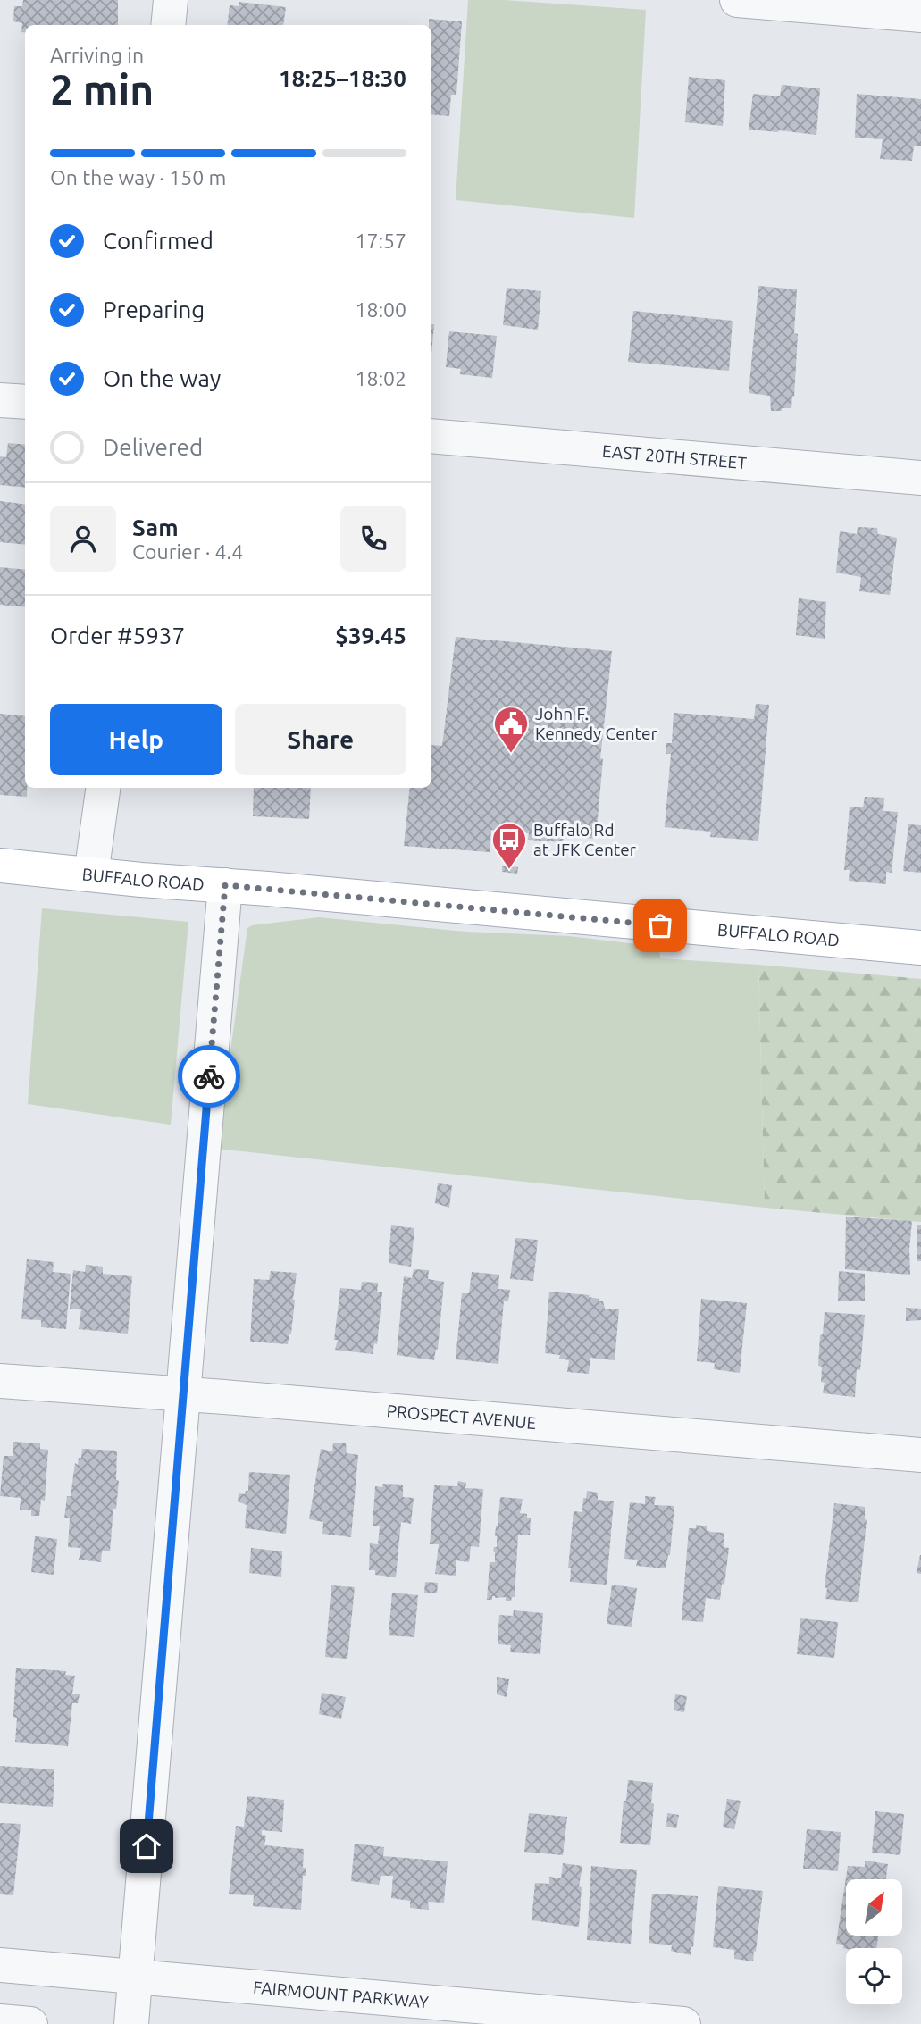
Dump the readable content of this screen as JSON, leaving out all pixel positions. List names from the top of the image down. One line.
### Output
{"streets":{"main road":["BUFFALO ROAD"],"street":["EAST 20TH STREET","PROSPECT AVENUE","FAIRMOUNT PARKWAY"]},"places":{"public building":["John F. Kennedy Center"],"bus stop":["Buffalo Rd at JFK Center"]},"north":"top right","page":{"heading":["2 min","Arriving in","18:25–18:30"],"panel":["Sam","Courier · 4.4","Order #5937","$39.45"],"bar":"On the way · 150 m","list":[["Confirmed","17:57"],["Preparing","18:00"],["On the way","18:02"],"Delivered"],"buttons":["Help","Share"]}}
